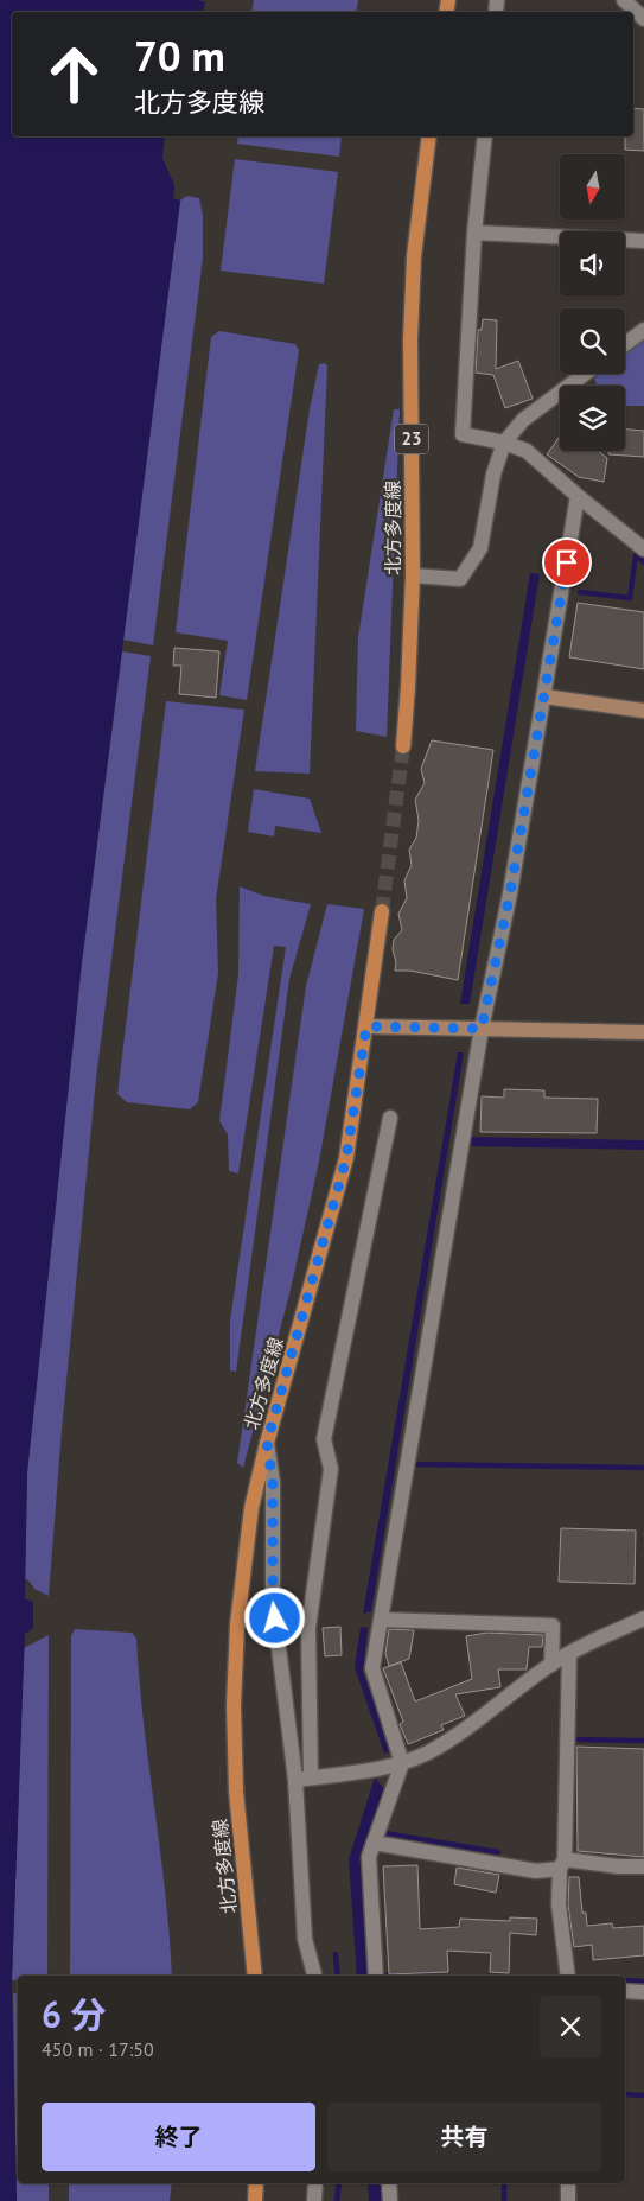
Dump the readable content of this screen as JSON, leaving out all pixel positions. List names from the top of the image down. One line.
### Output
{"streets":{"main road":["23","北方多度線"]},"north":"bottom","page":{"turn":["70 m","北方多度線"],"heading":["6 分","450 m · 17:50"],"buttons":["終了","共有"]}}
